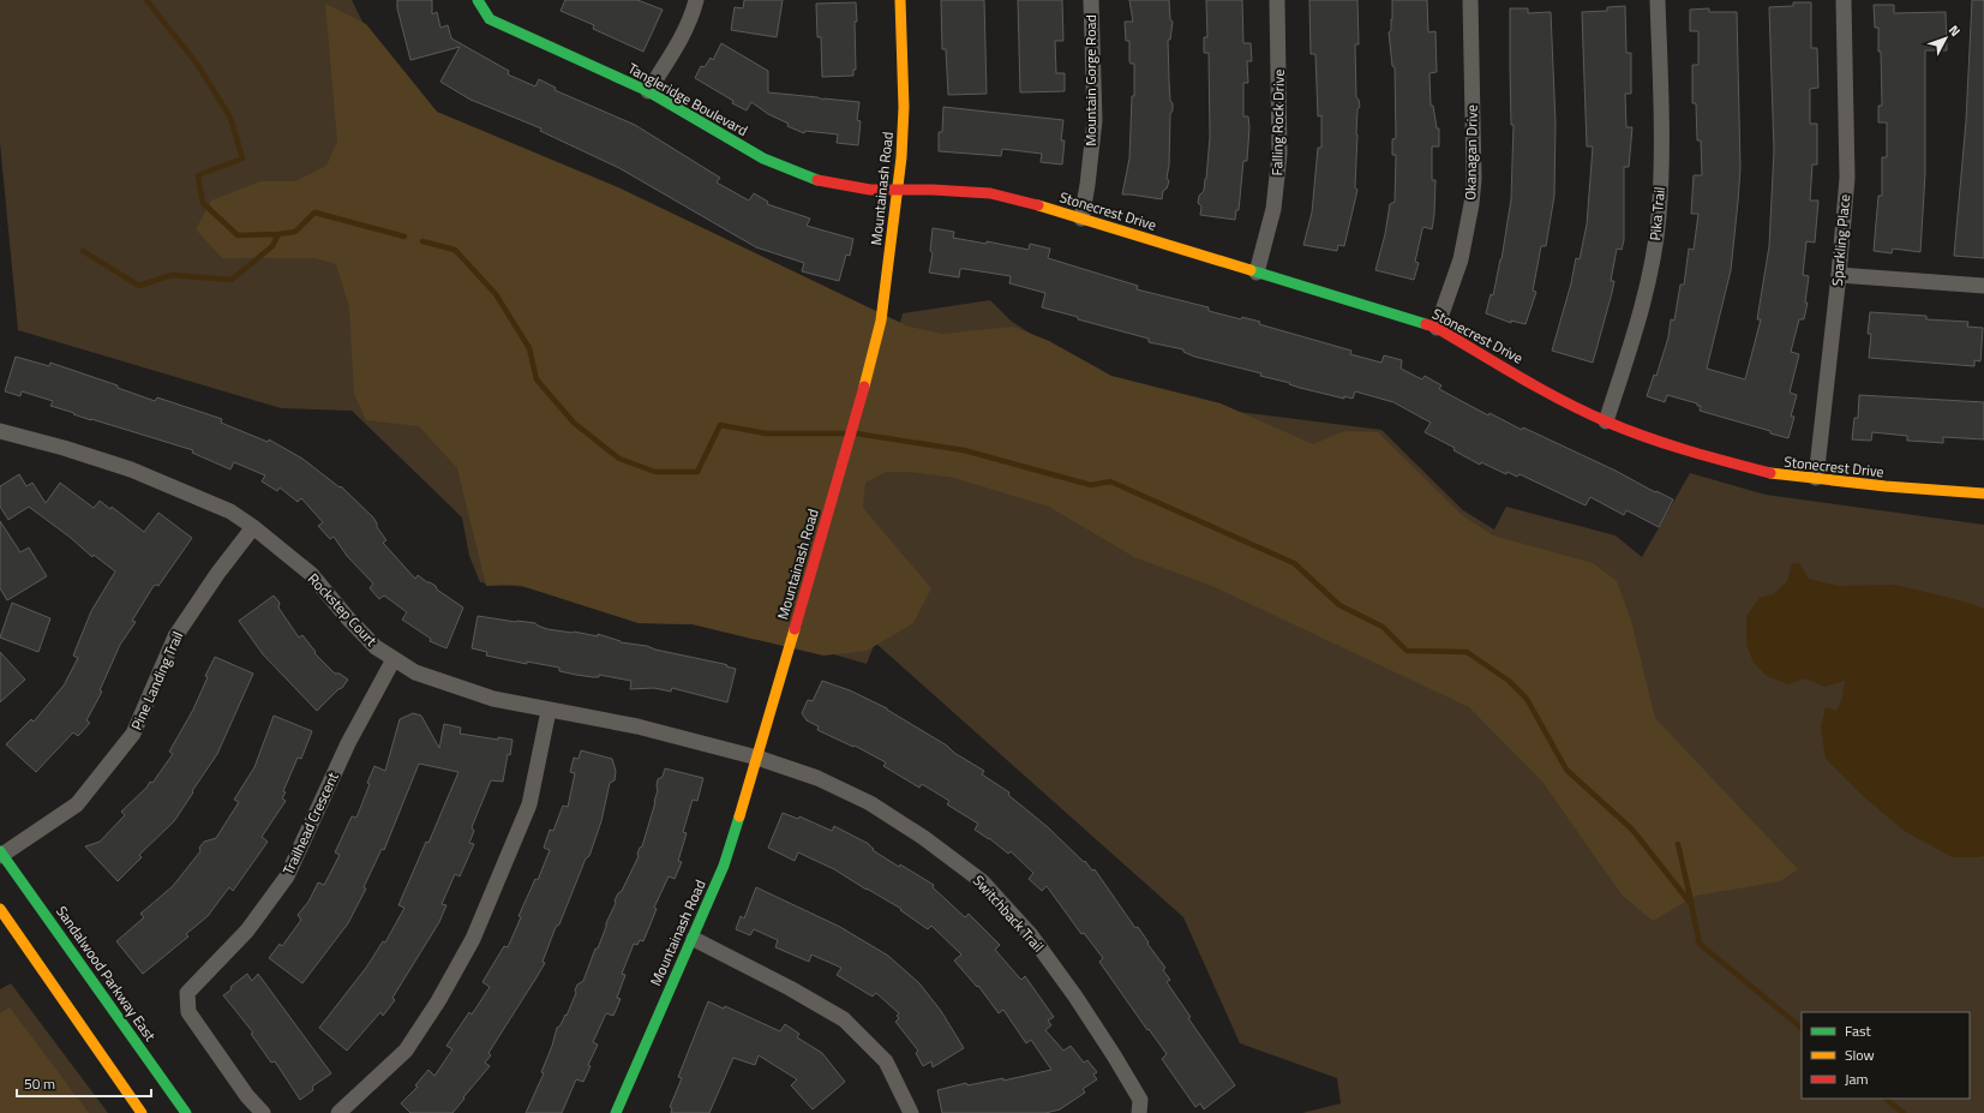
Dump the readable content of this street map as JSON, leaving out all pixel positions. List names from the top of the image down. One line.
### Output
{"streets":{"street":["Mountain Gorge Road","Tangleridge Boulevard","Falling Rock Drive","Okanagan Drive","Mountainash Road","Stonecrest Drive","Pika Trail","Sparkling Place","Rockstep Court","Pine Landing Trail","Trailhead Crescent","Switchback Trail","Sandalwood Parkway East"]},"crossings":[["Mountain Gorge Road","Stonecrest Drive"],["Tangleridge Boulevard","Mountainash Road"],["Tangleridge Boulevard","Stonecrest Drive"],["Falling Rock Drive","Stonecrest Drive"],["Okanagan Drive","Stonecrest Drive"],["Mountainash Road","Stonecrest Drive"],["Mountainash Road","Rockstep Court"],["Mountainash Road","Switchback Trail"],["Stonecrest Drive","Pika Trail"],["Stonecrest Drive","Sparkling Place"],["Rockstep Court","Pine Landing Trail"],["Rockstep Court","Trailhead Crescent"],["Rockstep Court","Switchback Trail"],["Pine Landing Trail","Sandalwood Parkway East"]],"legend":["Fast","Slow","Jam"],"scale_bar":"50 m","north":"top right"}
